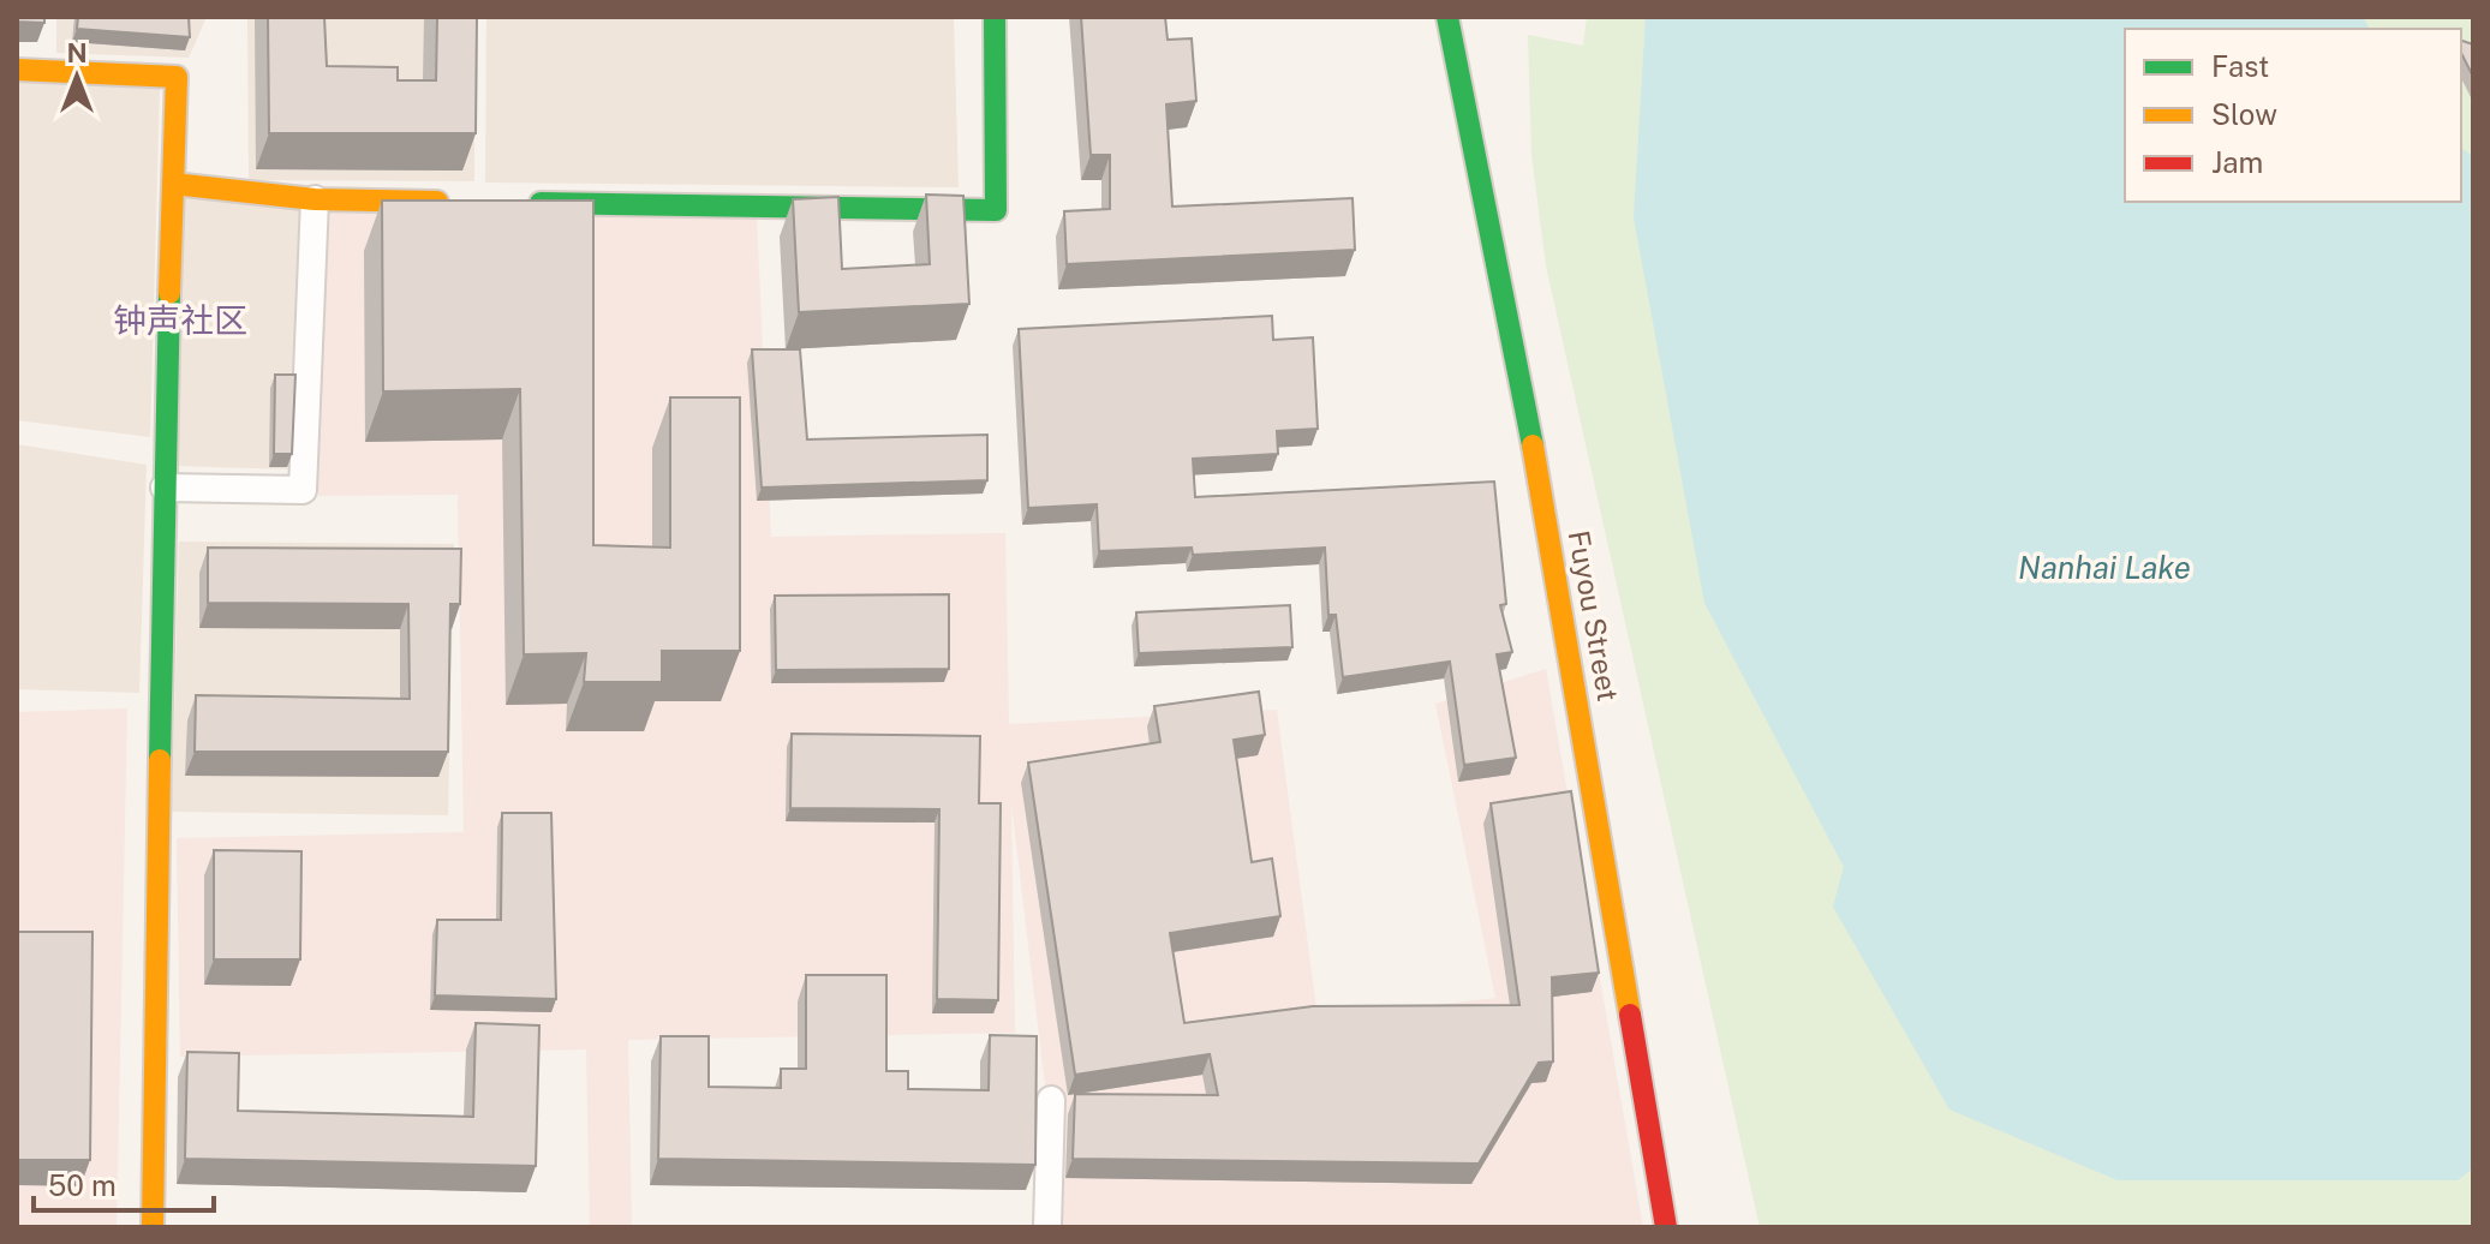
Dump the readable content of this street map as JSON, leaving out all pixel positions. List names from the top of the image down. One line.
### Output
{"streets":{"street":["Fuyou Street"]},"districts":["钟声社区"],"water":["Nanhai Lake"],"legend":["Fast","Slow","Jam"],"scale_bar":"50 m","north":"top"}
